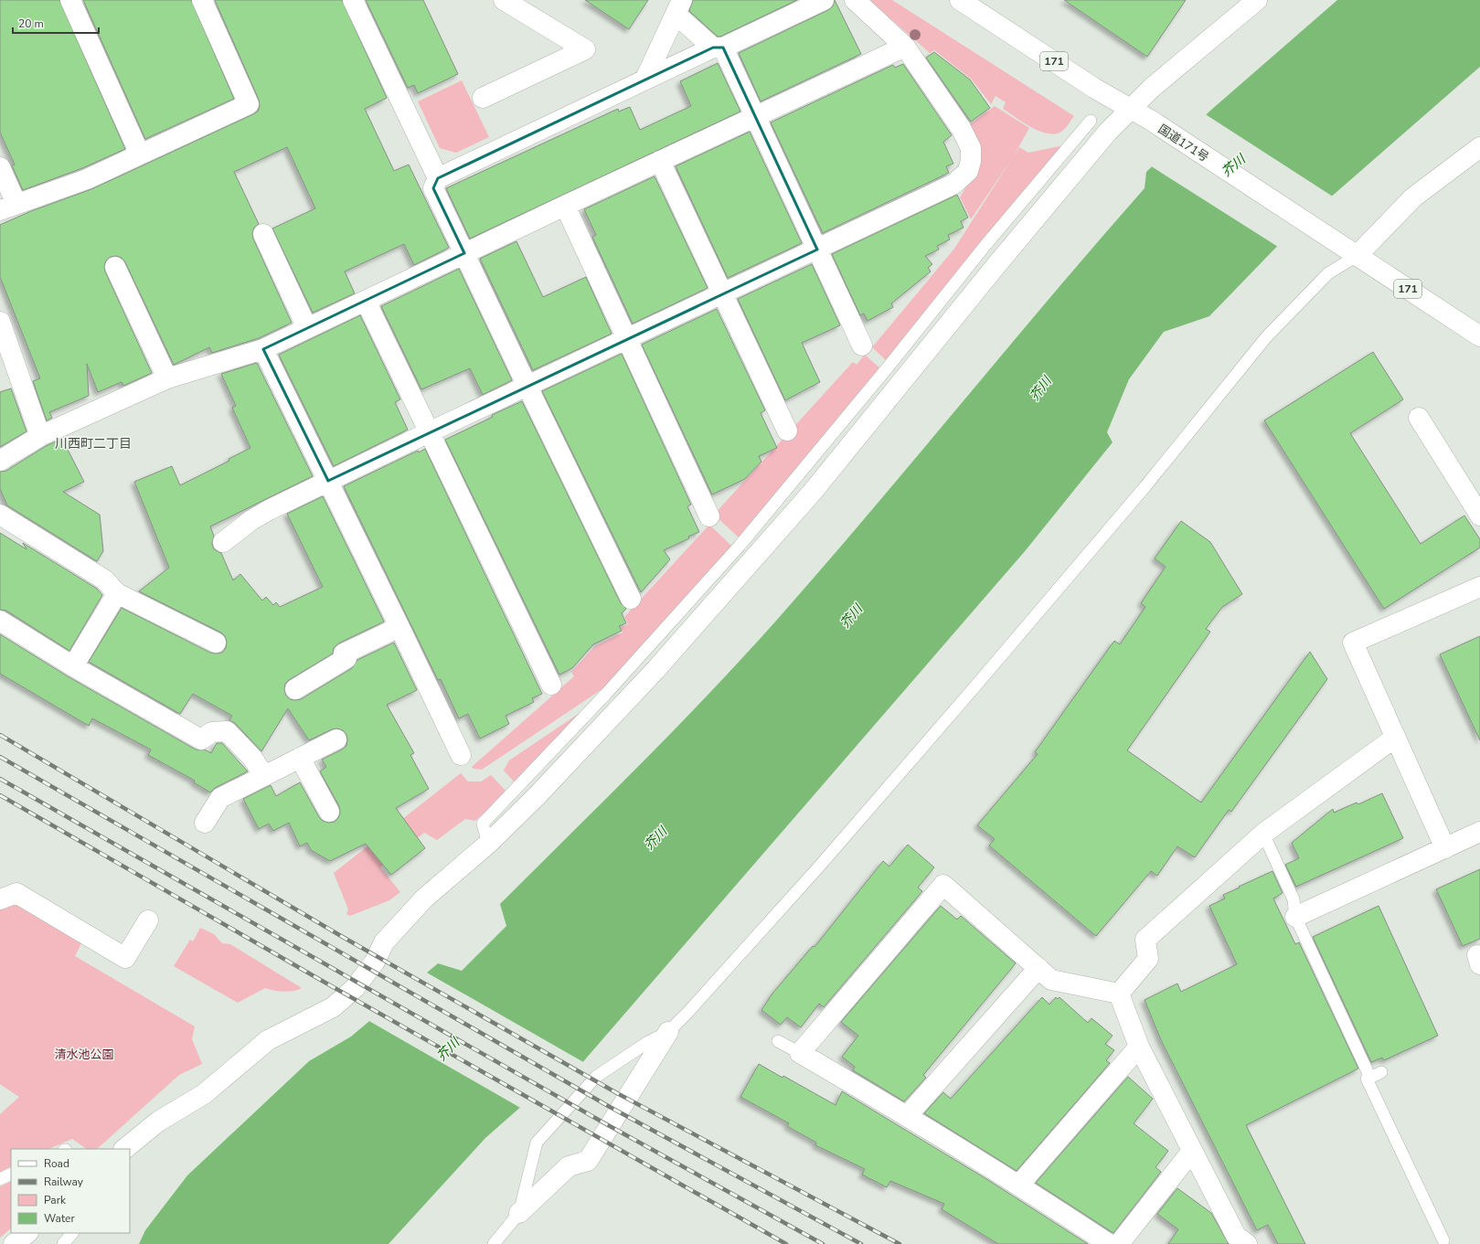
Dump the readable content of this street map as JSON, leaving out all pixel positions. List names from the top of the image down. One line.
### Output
{"streets":{"main road":["171","国道171号"]},"districts":["川西町二丁目"],"water":["芥川"],"parks":["清水池公園"],"legend":["Road","Railway","Park","Water"],"scale_bar":"20 m"}
